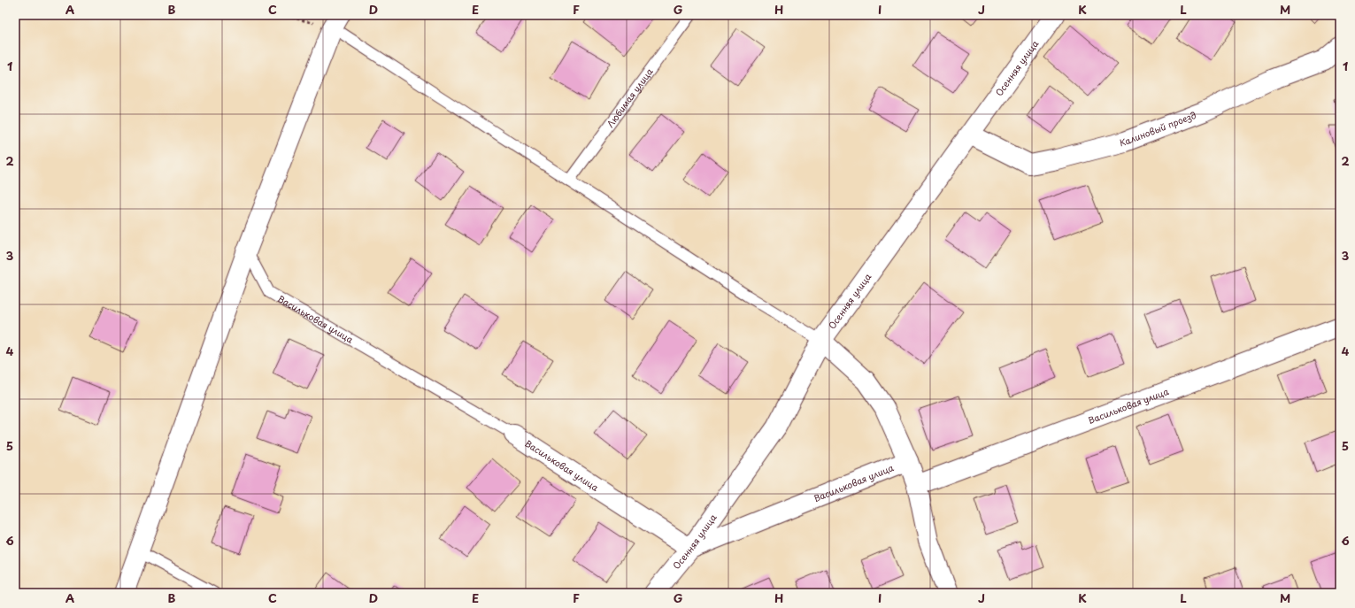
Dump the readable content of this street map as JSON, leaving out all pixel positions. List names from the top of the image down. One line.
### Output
{"streets":{"street":["Осенняя улица","Калиновый проезд","Васильковая улица"],"lane":["Любимая улица"]},"crossings":[["Осенняя улица","Калиновый проезд"],["Осенняя улица","Васильковая улица"]],"grid":{"columns":["A","B","C","D","E","F","G","H","I","J","K","L","M"],"rows":["1","2","3","4","5","6"]}}
